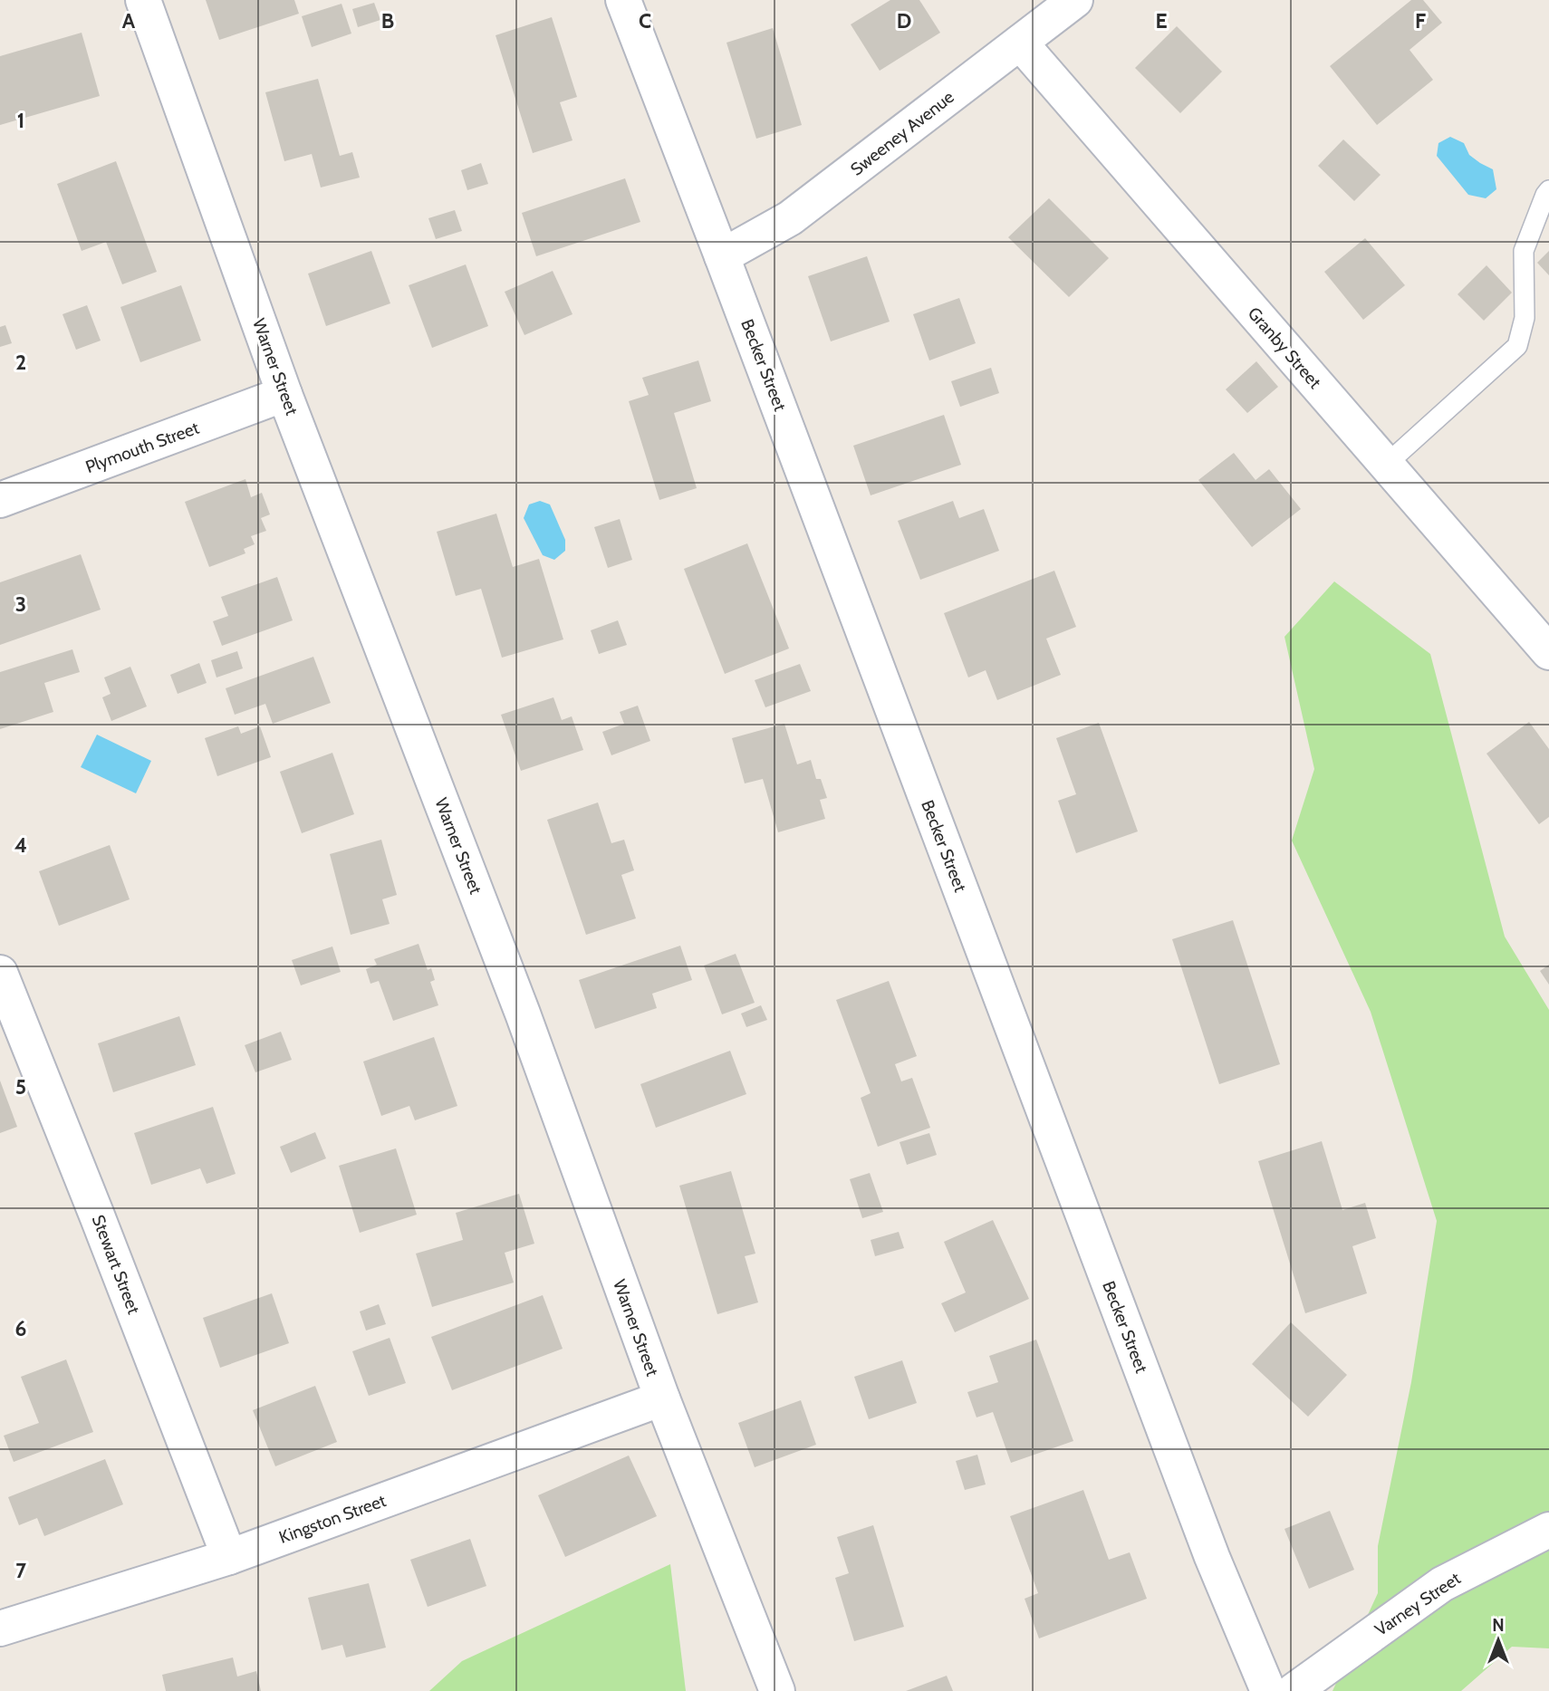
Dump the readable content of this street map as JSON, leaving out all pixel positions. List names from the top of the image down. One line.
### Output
{"streets":{"street":["Sweeney Avenue","Granby Street","Becker Street","Warner Street","Plymouth Street","Stewart Street","Kingston Street","Varney Street"]},"crossings":[["Sweeney Avenue","Granby Street"],["Sweeney Avenue","Becker Street"],["Warner Street","Plymouth Street"],["Warner Street","Kingston Street"],["Stewart Street","Kingston Street"]],"north":"top","grid":{"columns":["A","B","C","D","E","F"],"rows":["1","2","3","4","5","6","7"]}}
